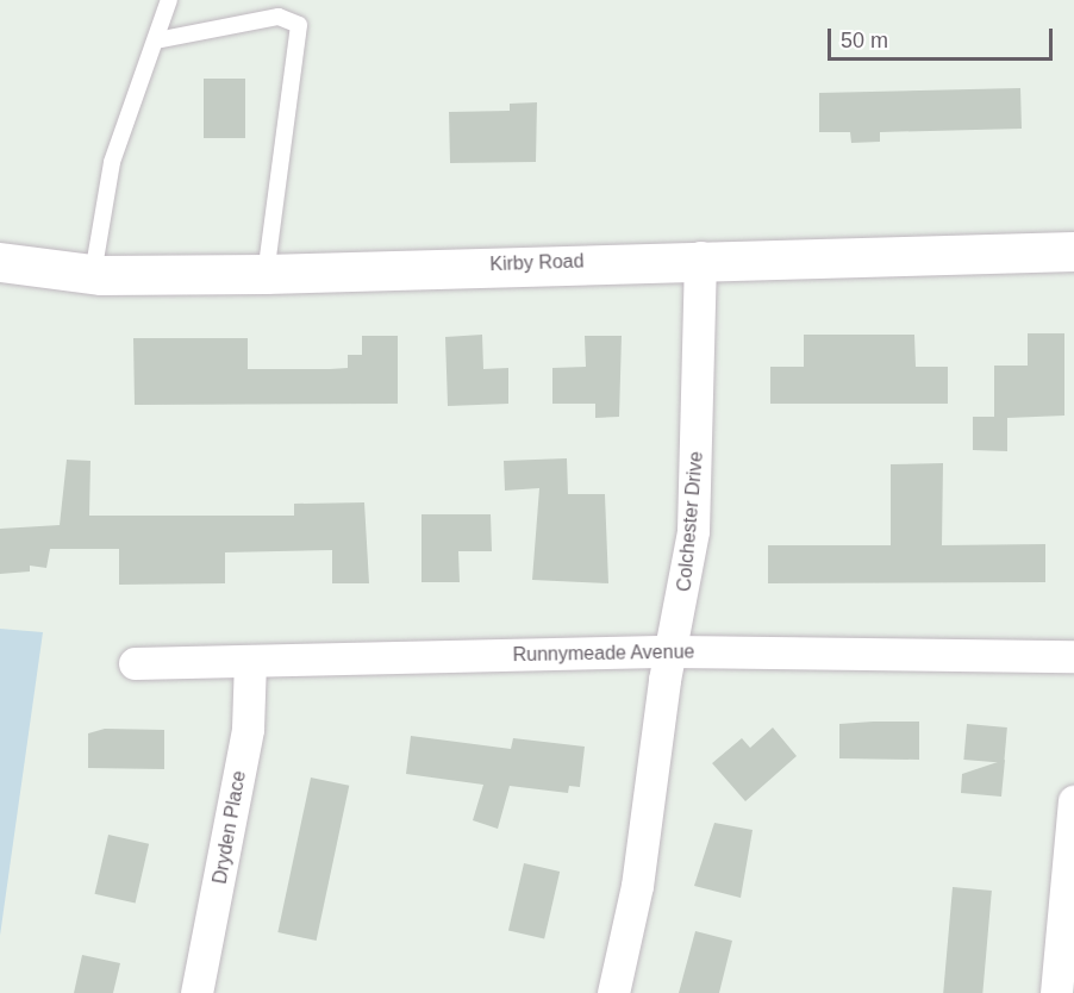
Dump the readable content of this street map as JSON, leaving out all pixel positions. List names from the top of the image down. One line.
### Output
{"streets":{"main road":["Kirby Road"],"street":["Colchester Drive","Runnymeade Avenue","Dryden Place"]},"crossings":[["Kirby Road","Colchester Drive"],["Colchester Drive","Runnymeade Avenue"],["Runnymeade Avenue","Dryden Place"]],"scale_bar":"50 m"}
